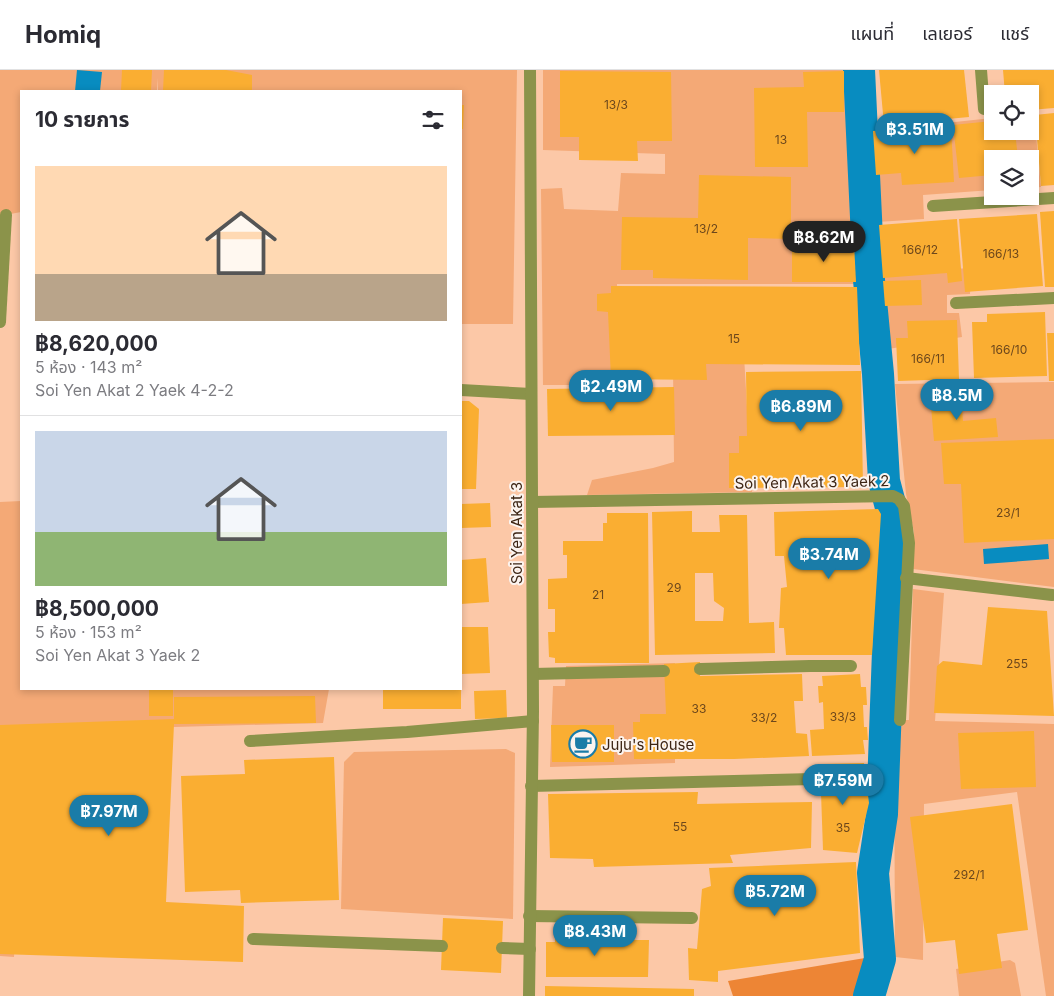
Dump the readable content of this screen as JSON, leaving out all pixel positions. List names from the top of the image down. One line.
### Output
{"streets":{"street":["Soi Yen Akat 3 Yaek 2","Soi Yen Akat 3"]},"crossings":[["Soi Yen Akat 3 Yaek 2","Soi Yen Akat 3"]],"places":{"cafe":["Juju's House"]},"house_numbers":["13/3","13","13/2","166/12","166/13","15","166/10","166/11","23/1","29","21","255","33","33/3","33/2","55","35","292/1"],"page":{"header":"Homiq","nav":["แผนที่","เลเยอร์","แชร์"],"heading":"10 รายการ","price":["฿3.51M","฿8.62M","฿2.49M","฿8.5M","฿6.89M","฿3.74M","฿7.59M","฿7.97M","฿5.72M","฿8.43M"],"list":[{"name":"฿8,620,000","note":"5 ห้อง · 143 m² · Soi Yen Akat 2 Yaek 4-2-2"},{"name":"฿8,500,000","note":"5 ห้อง · 153 m² · Soi Yen Akat 3 Yaek 2"}]}}
